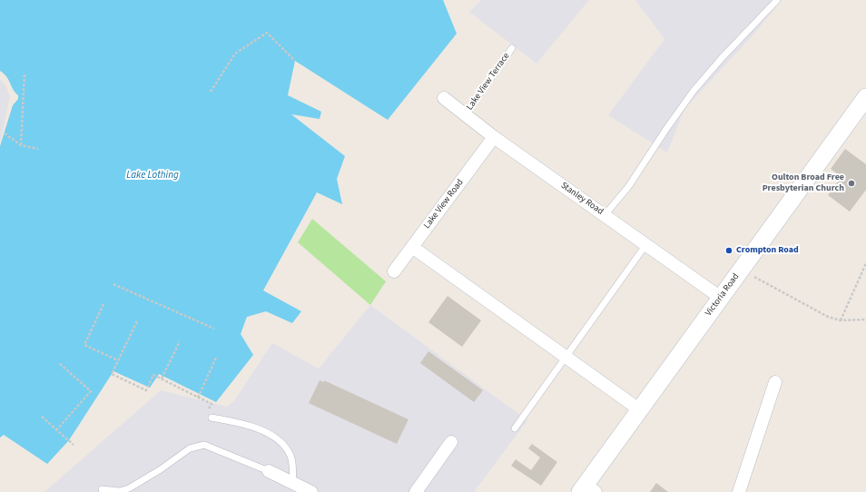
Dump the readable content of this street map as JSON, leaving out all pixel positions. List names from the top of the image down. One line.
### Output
{"streets":{"main road":["Victoria Road"],"street":["Stanley Road","Lake View Road"],"lane":["Lake View Terrace"]},"crossings":[["Lake View Terrace","Stanley Road"],["Stanley Road","Lake View Road"],["Stanley Road","Victoria Road"]],"water":["Lake Lothing"],"places":["Oulton Broad Free Presbyterian Church","Crompton Road"]}
